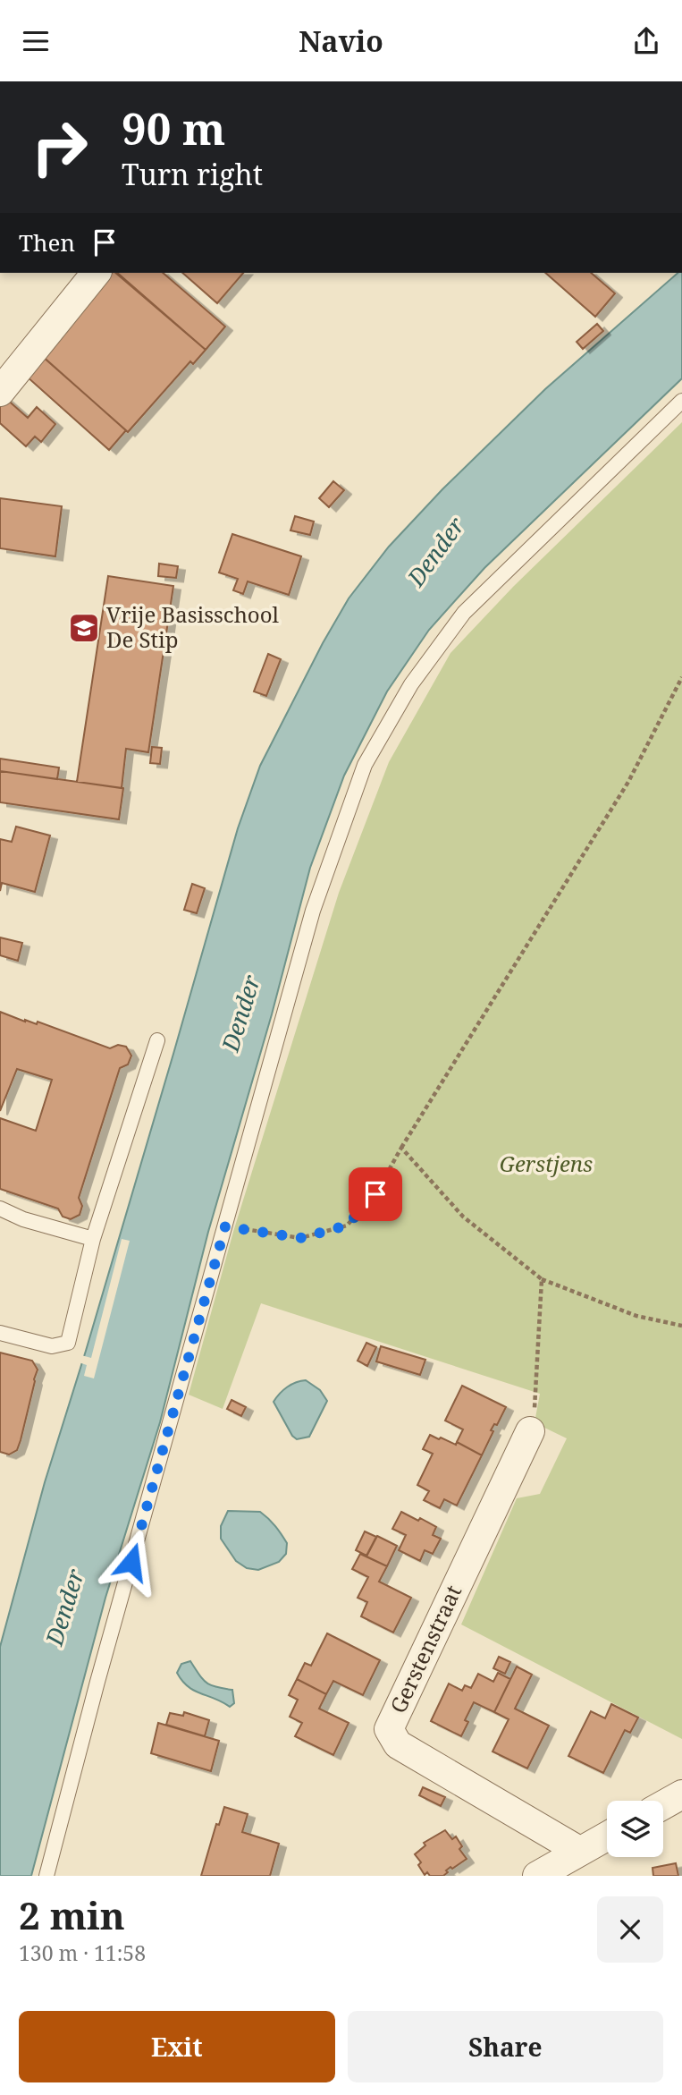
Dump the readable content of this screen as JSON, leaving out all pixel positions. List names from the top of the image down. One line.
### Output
{"streets":{"street":["Gerstenstraat"]},"water":["Dender"],"parks":["Gerstjens"],"places":{"school or university":["Vrije Basisschool De Stip"]},"page":{"header":"Navio","turn":["90 m","Turn right"],"then":"Then","heading":["2 min","130 m · 11:58"],"buttons":["Exit","Share"]}}
